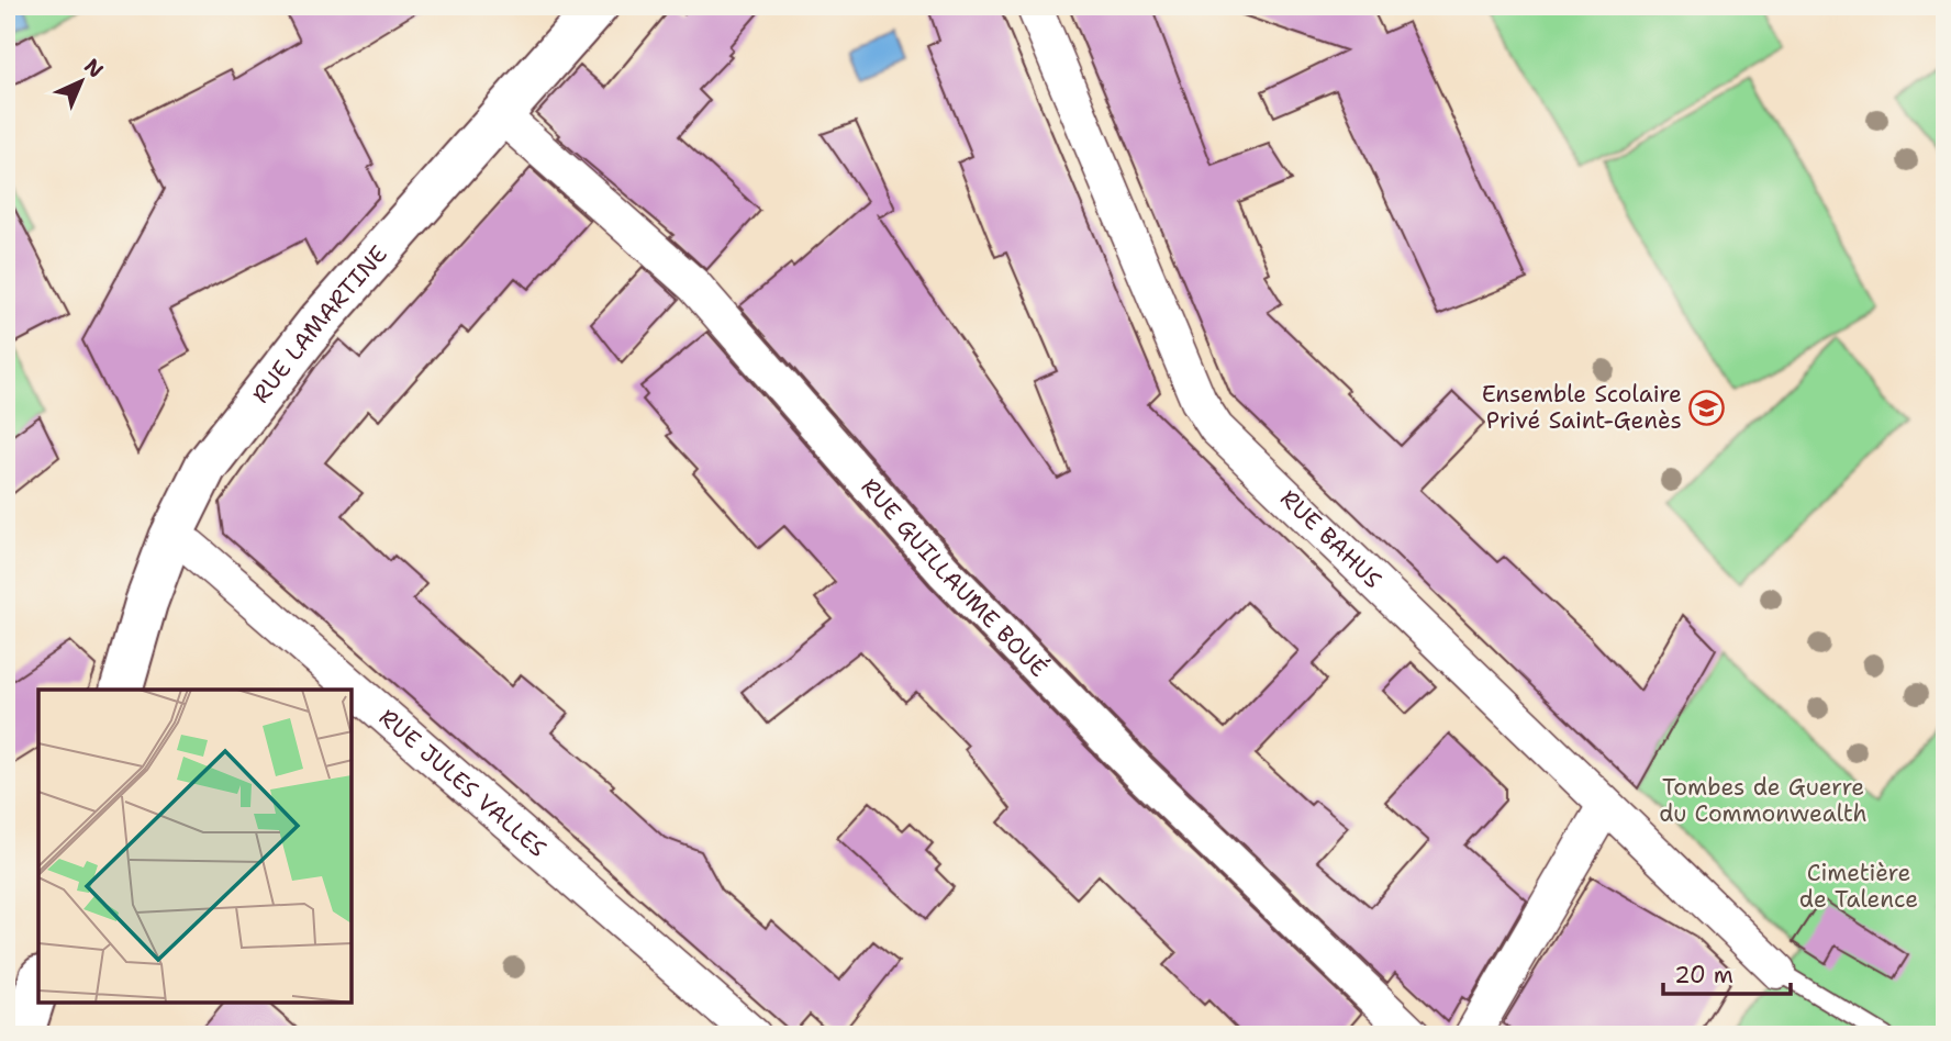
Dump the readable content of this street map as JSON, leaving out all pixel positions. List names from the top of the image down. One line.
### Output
{"streets":{"street":["RUE LAMARTINE","RUE BAHUS","RUE GUILLAUME BOUÉ","RUE JULES VALLES"]},"crossings":[["RUE LAMARTINE","RUE GUILLAUME BOUÉ"],["RUE LAMARTINE","RUE JULES VALLES"]],"parks":["Tombes de Guerre du Commonwealth","Cimetière de Talence"],"places":{"school or university":["Ensemble Scolaire Privé Saint-Genès"]},"scale_bar":"20 m","north":"top right"}
